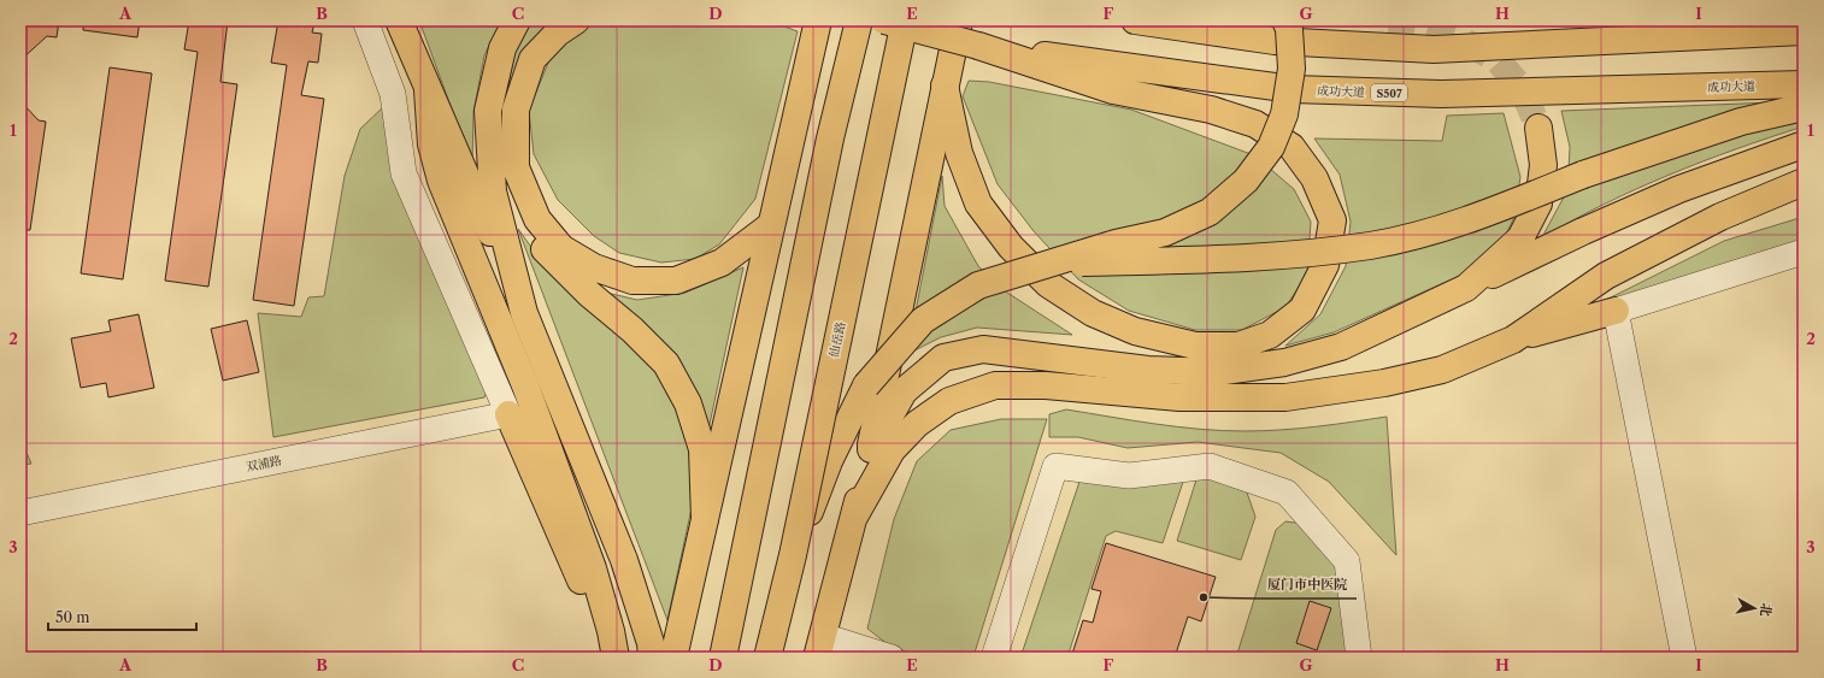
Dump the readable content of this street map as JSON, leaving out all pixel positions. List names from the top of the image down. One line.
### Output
{"streets":{"main road":["成功大道","S507","仙岳路"],"street":["双浦路"]},"places":["厦门市中医院"],"scale_bar":"50 m","north":"right","grid":{"columns":["A","B","C","D","E","F","G","H","I"],"rows":["1","2","3"]}}
